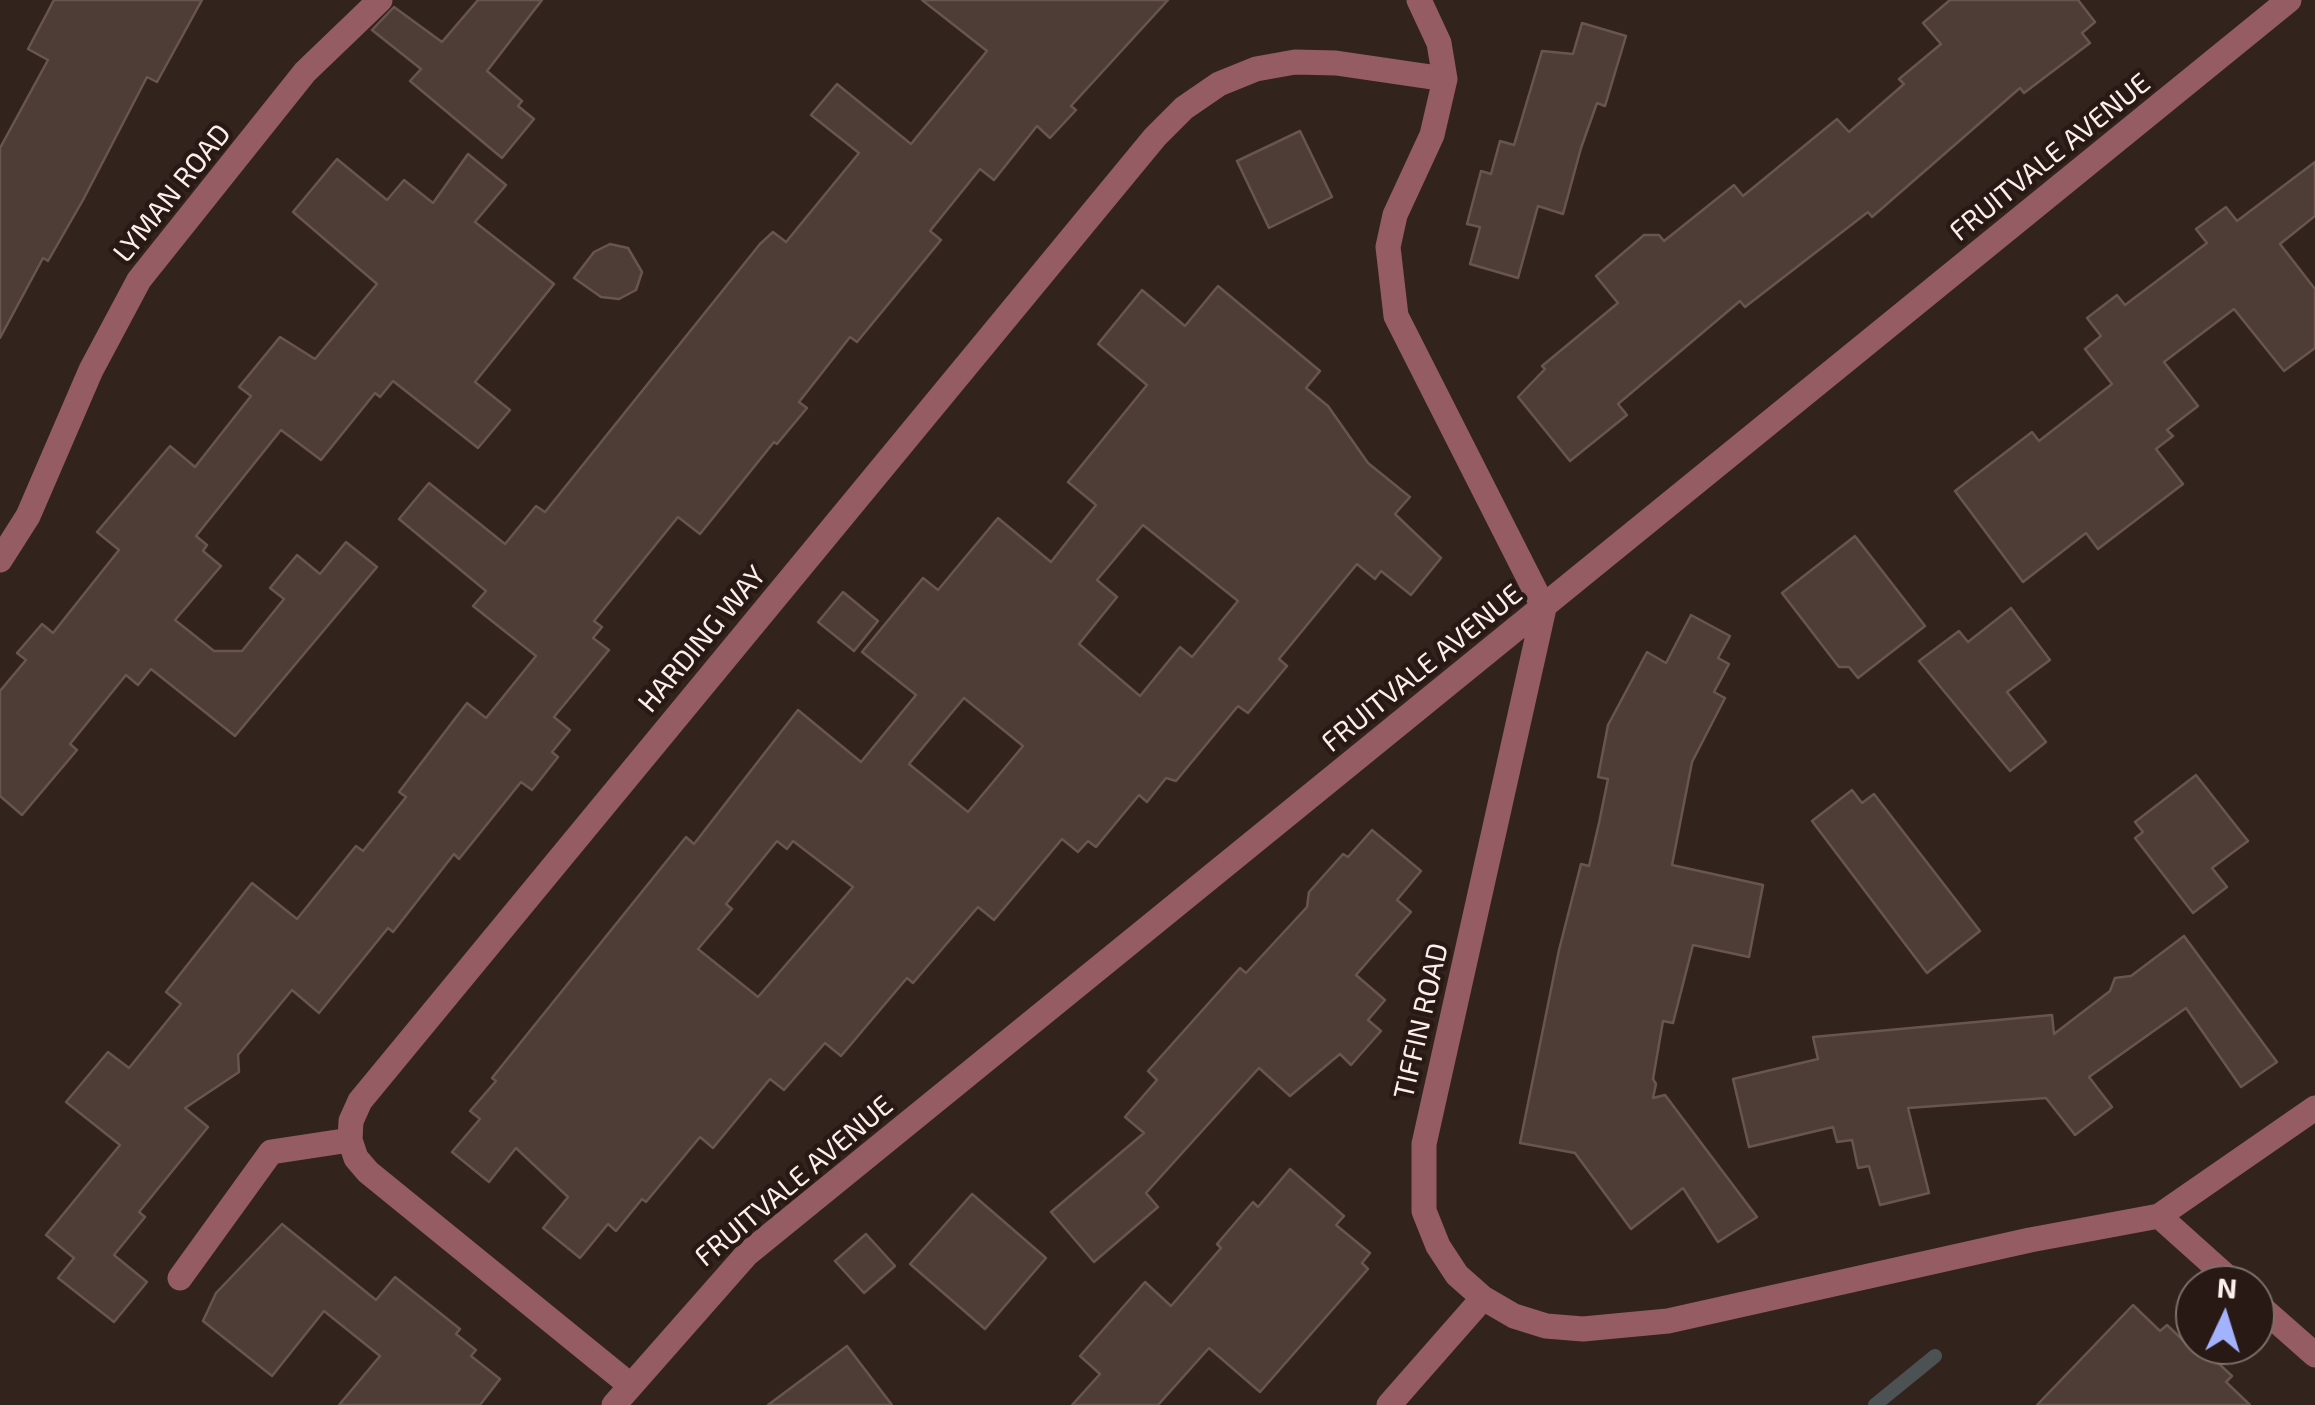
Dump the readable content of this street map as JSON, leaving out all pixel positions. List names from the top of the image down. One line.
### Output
{"streets":{"street":["FRUITVALE AVENUE","LYMAN ROAD","HARDING WAY","TIFFIN ROAD"]},"crossings":[["FRUITVALE AVENUE","TIFFIN ROAD"]],"north":"top"}
